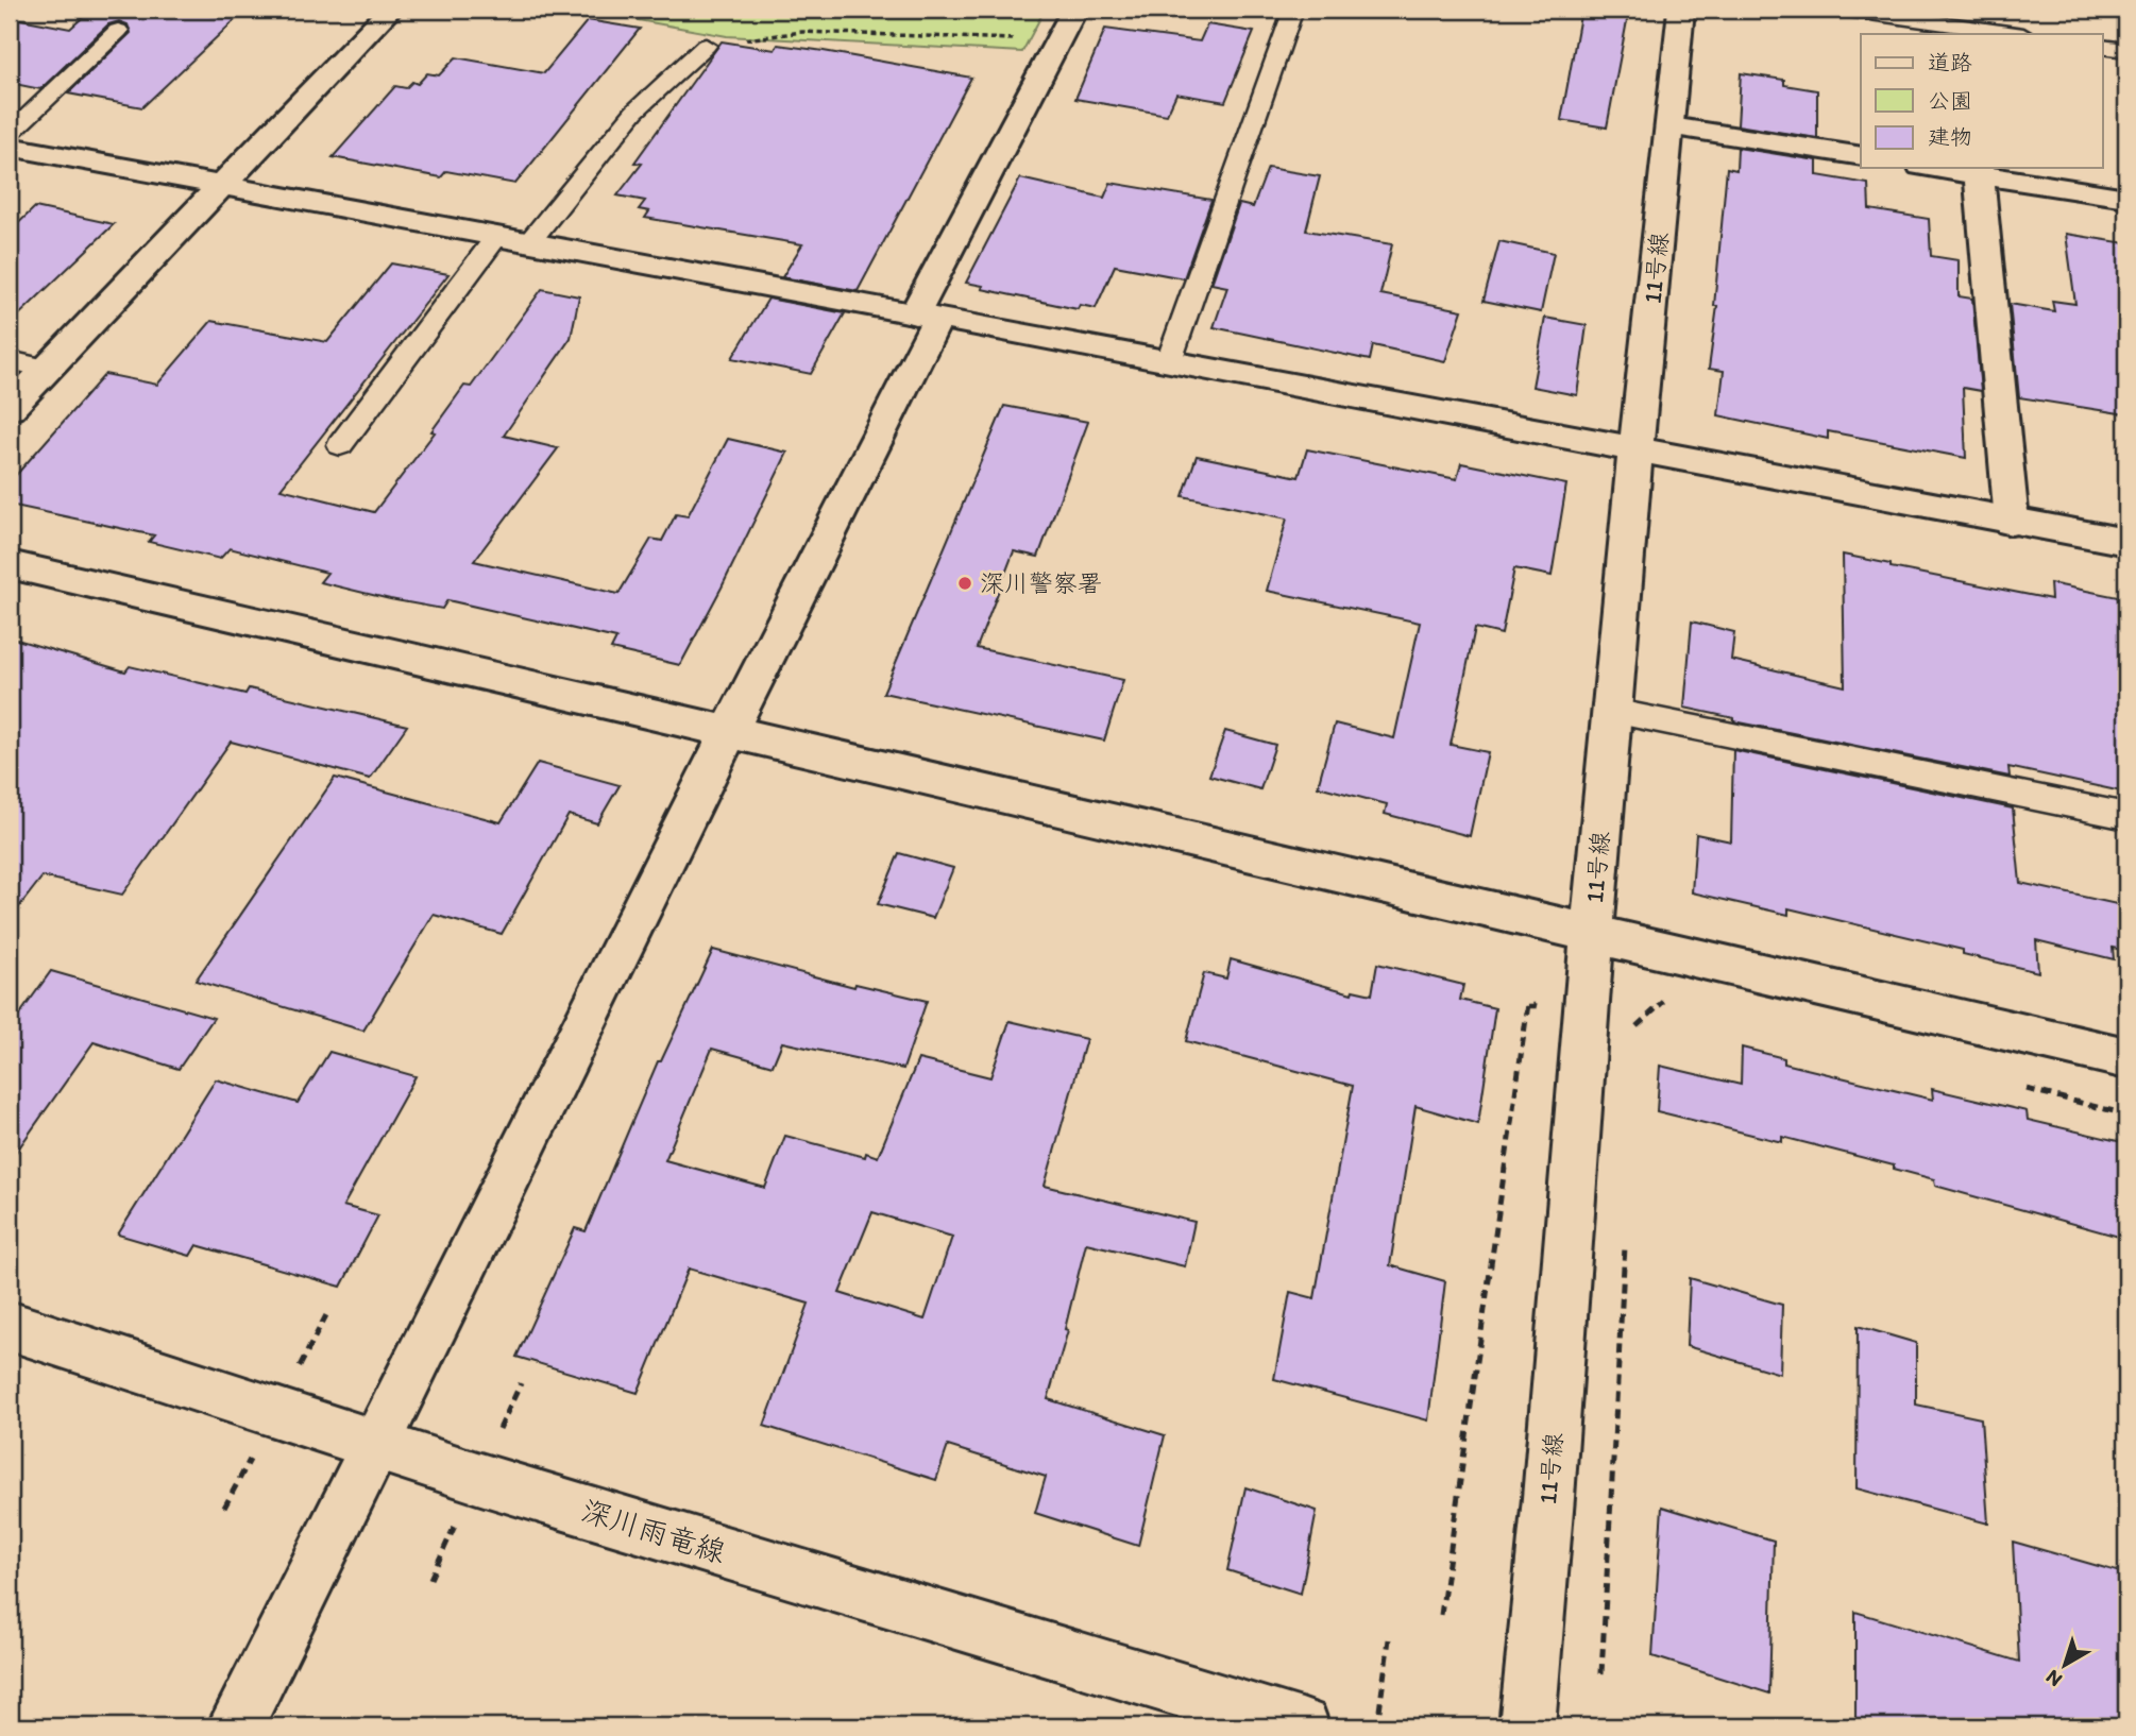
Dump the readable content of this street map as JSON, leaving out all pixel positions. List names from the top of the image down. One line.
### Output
{"streets":{"street":["11号線","深川雨竜線"]},"places":["深川警察署"],"legend":["道路","公園","建物"],"north":"bottom left"}
